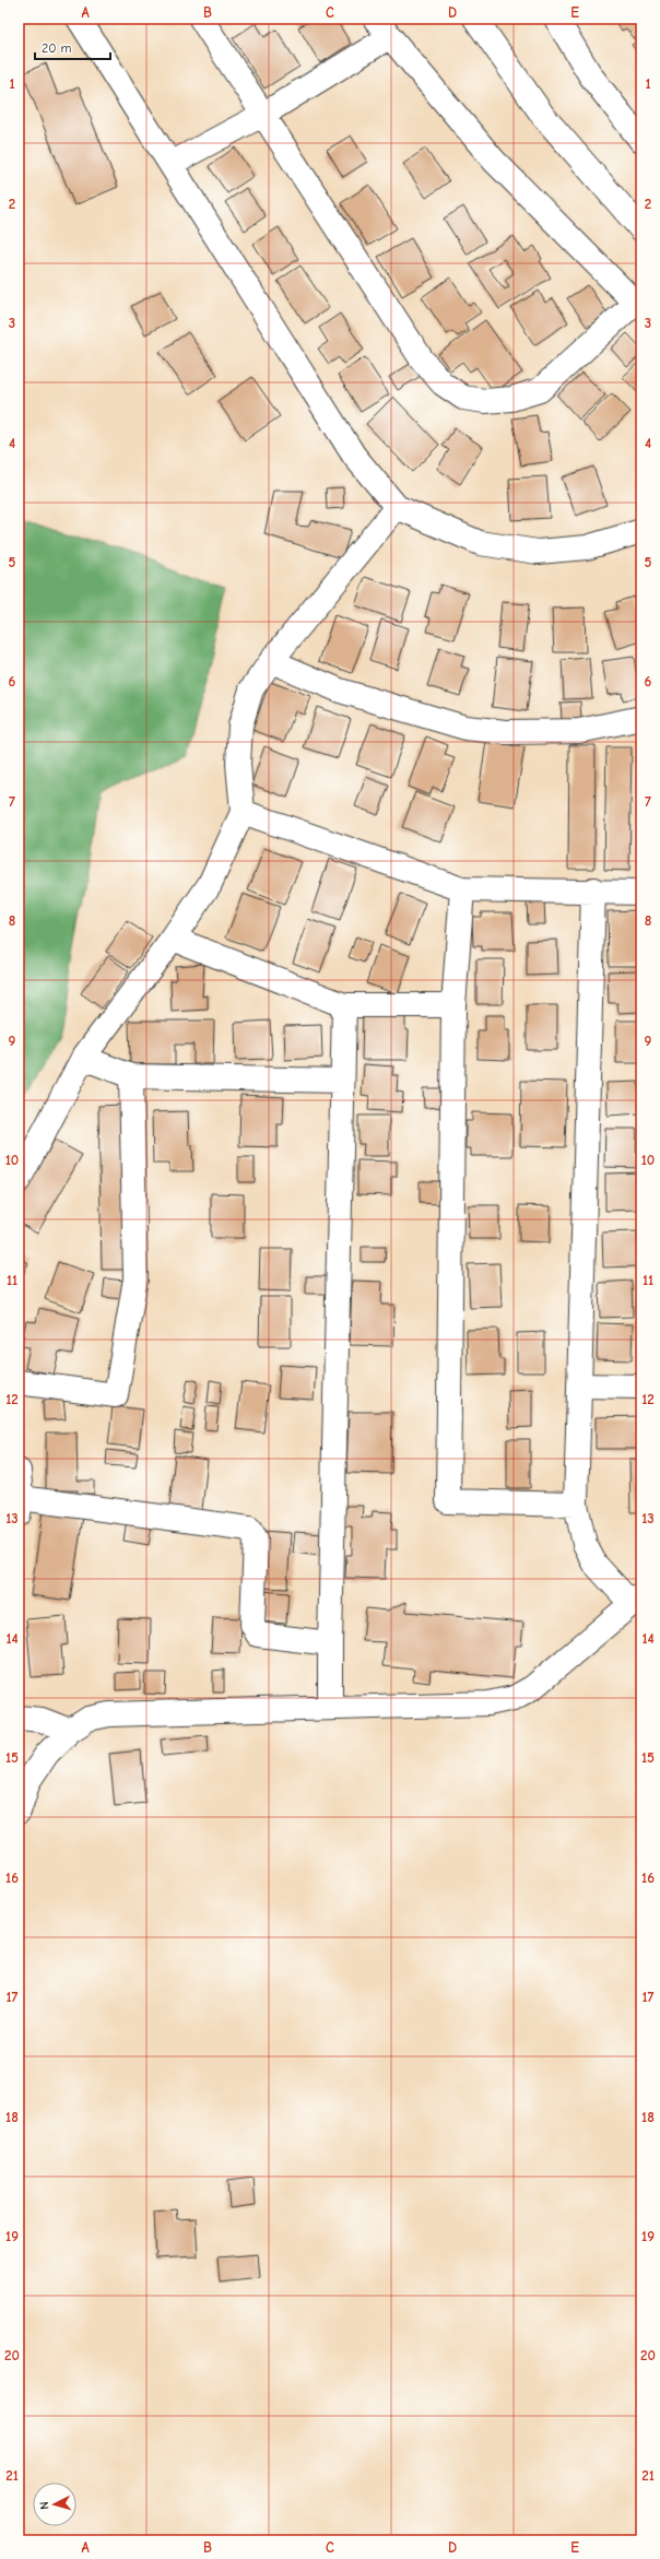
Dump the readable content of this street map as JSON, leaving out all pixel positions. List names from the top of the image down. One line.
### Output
{"scale_bar":"20 m","north":"left","grid":{"columns":["A","B","C","D","E"],"rows":["1","2","3","4","5","6","7","8","9","10","11","12","13","14","15","16","17","18","19","20","21"]}}
